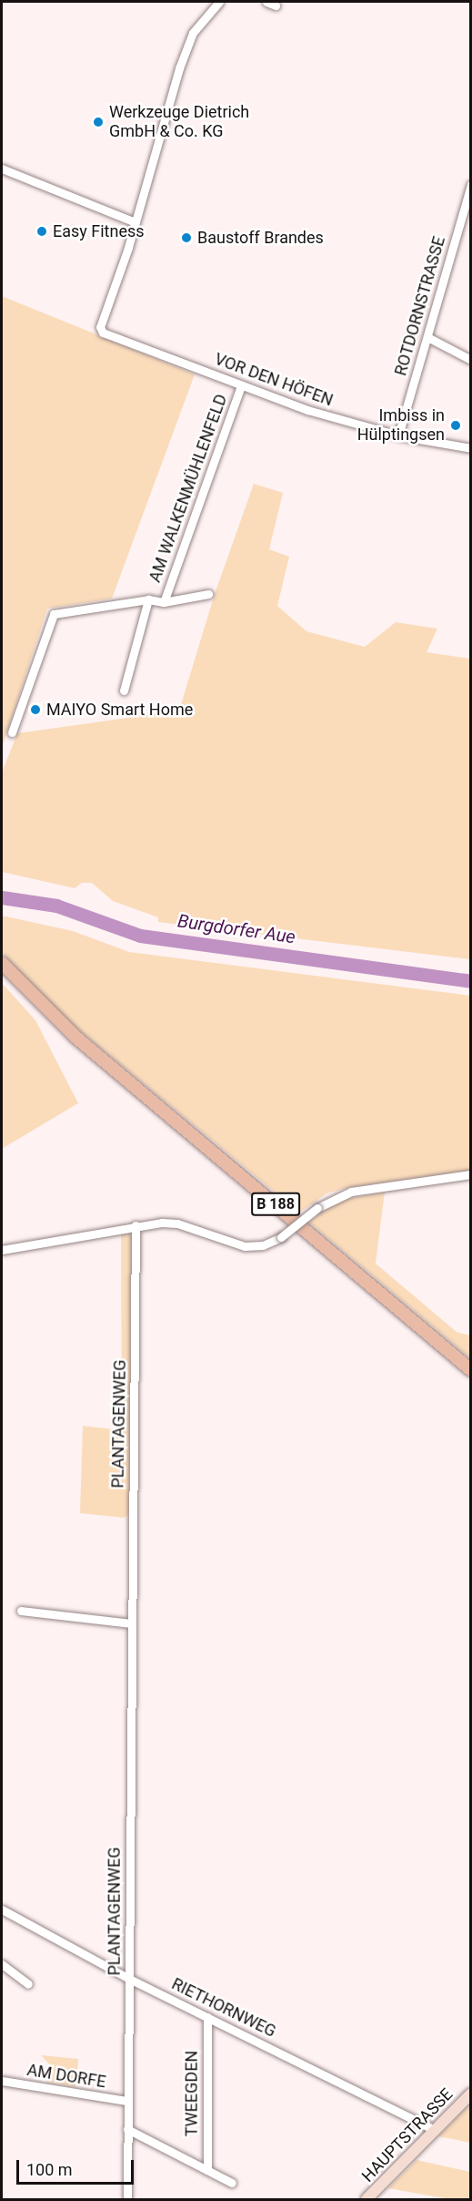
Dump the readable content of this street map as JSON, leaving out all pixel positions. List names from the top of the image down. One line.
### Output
{"streets":{"main road":["B 188","HAUPTSTRASSE"],"street":["ROTDORNSTRASSE","VOR DEN HÖFEN","AM WALKENMÜHLENFELD","PLANTAGENWEG","RIETHORNWEG","AM DORFE","TWEEGDEN"]},"crossings":[["ROTDORNSTRASSE","VOR DEN HÖFEN"],["VOR DEN HÖFEN","AM WALKENMÜHLENFELD"],["PLANTAGENWEG","RIETHORNWEG"],["PLANTAGENWEG","AM DORFE"],["PLANTAGENWEG","TWEEGDEN"],["RIETHORNWEG","TWEEGDEN"],["RIETHORNWEG","HAUPTSTRASSE"]],"water":["Burgdorfer Aue"],"places":["Werkzeuge Dietrich GmbH & Co. KG","Easy Fitness","Baustoff Brandes","Imbiss in Hülptingsen","MAIYO Smart Home"],"scale_bar":"100 m"}
